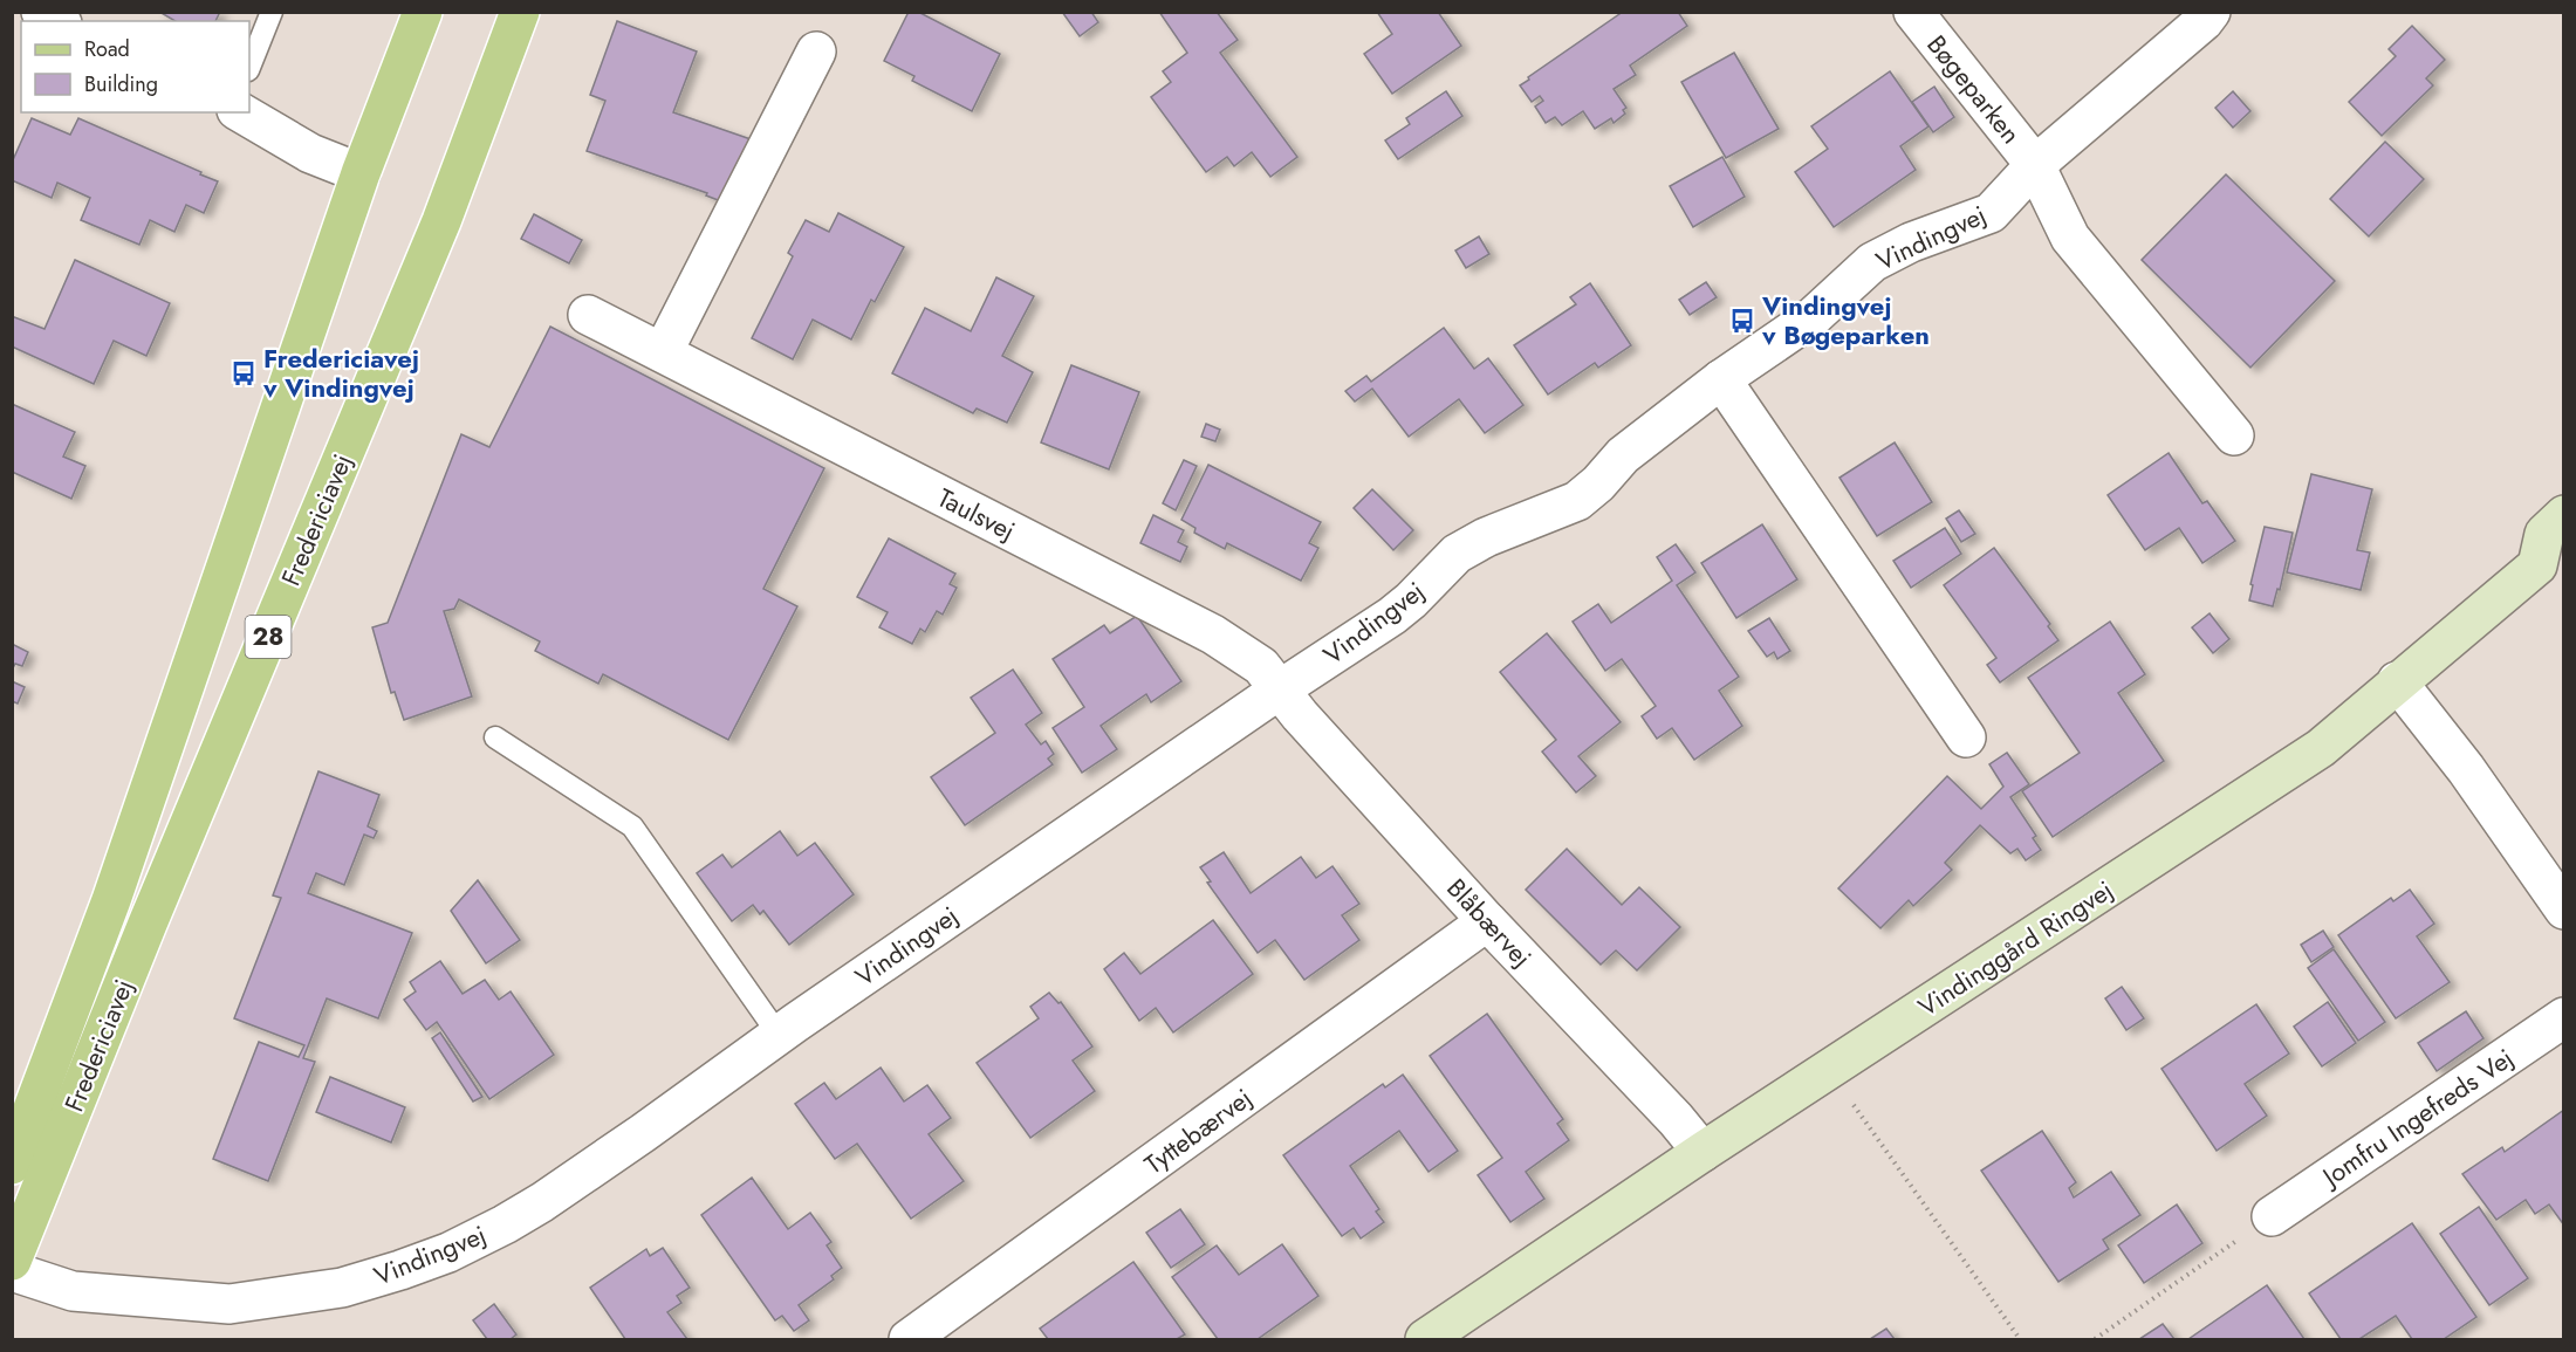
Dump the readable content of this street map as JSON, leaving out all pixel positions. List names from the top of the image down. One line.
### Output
{"streets":{"main road":["Fredericiavej","28"],"street":["Bøgeparken","Vindingvej","Taulsvej","Blåbærvej","Vindinggård Ringvej","Jomfru Ingefreds Vej","Tyttebærvej"]},"crossings":[["Bøgeparken","Vindingvej"],["Vindingvej","Taulsvej"],["Vindingvej","Blåbærvej"],["Taulsvej","Blåbærvej"],["Blåbærvej","Vindinggård Ringvej"],["Blåbærvej","Tyttebærvej"]],"places":{"bus stop":["Vindingvej v Bøgeparken","Fredericiavej v Vindingvej"]},"legend":["Road","Building"]}
